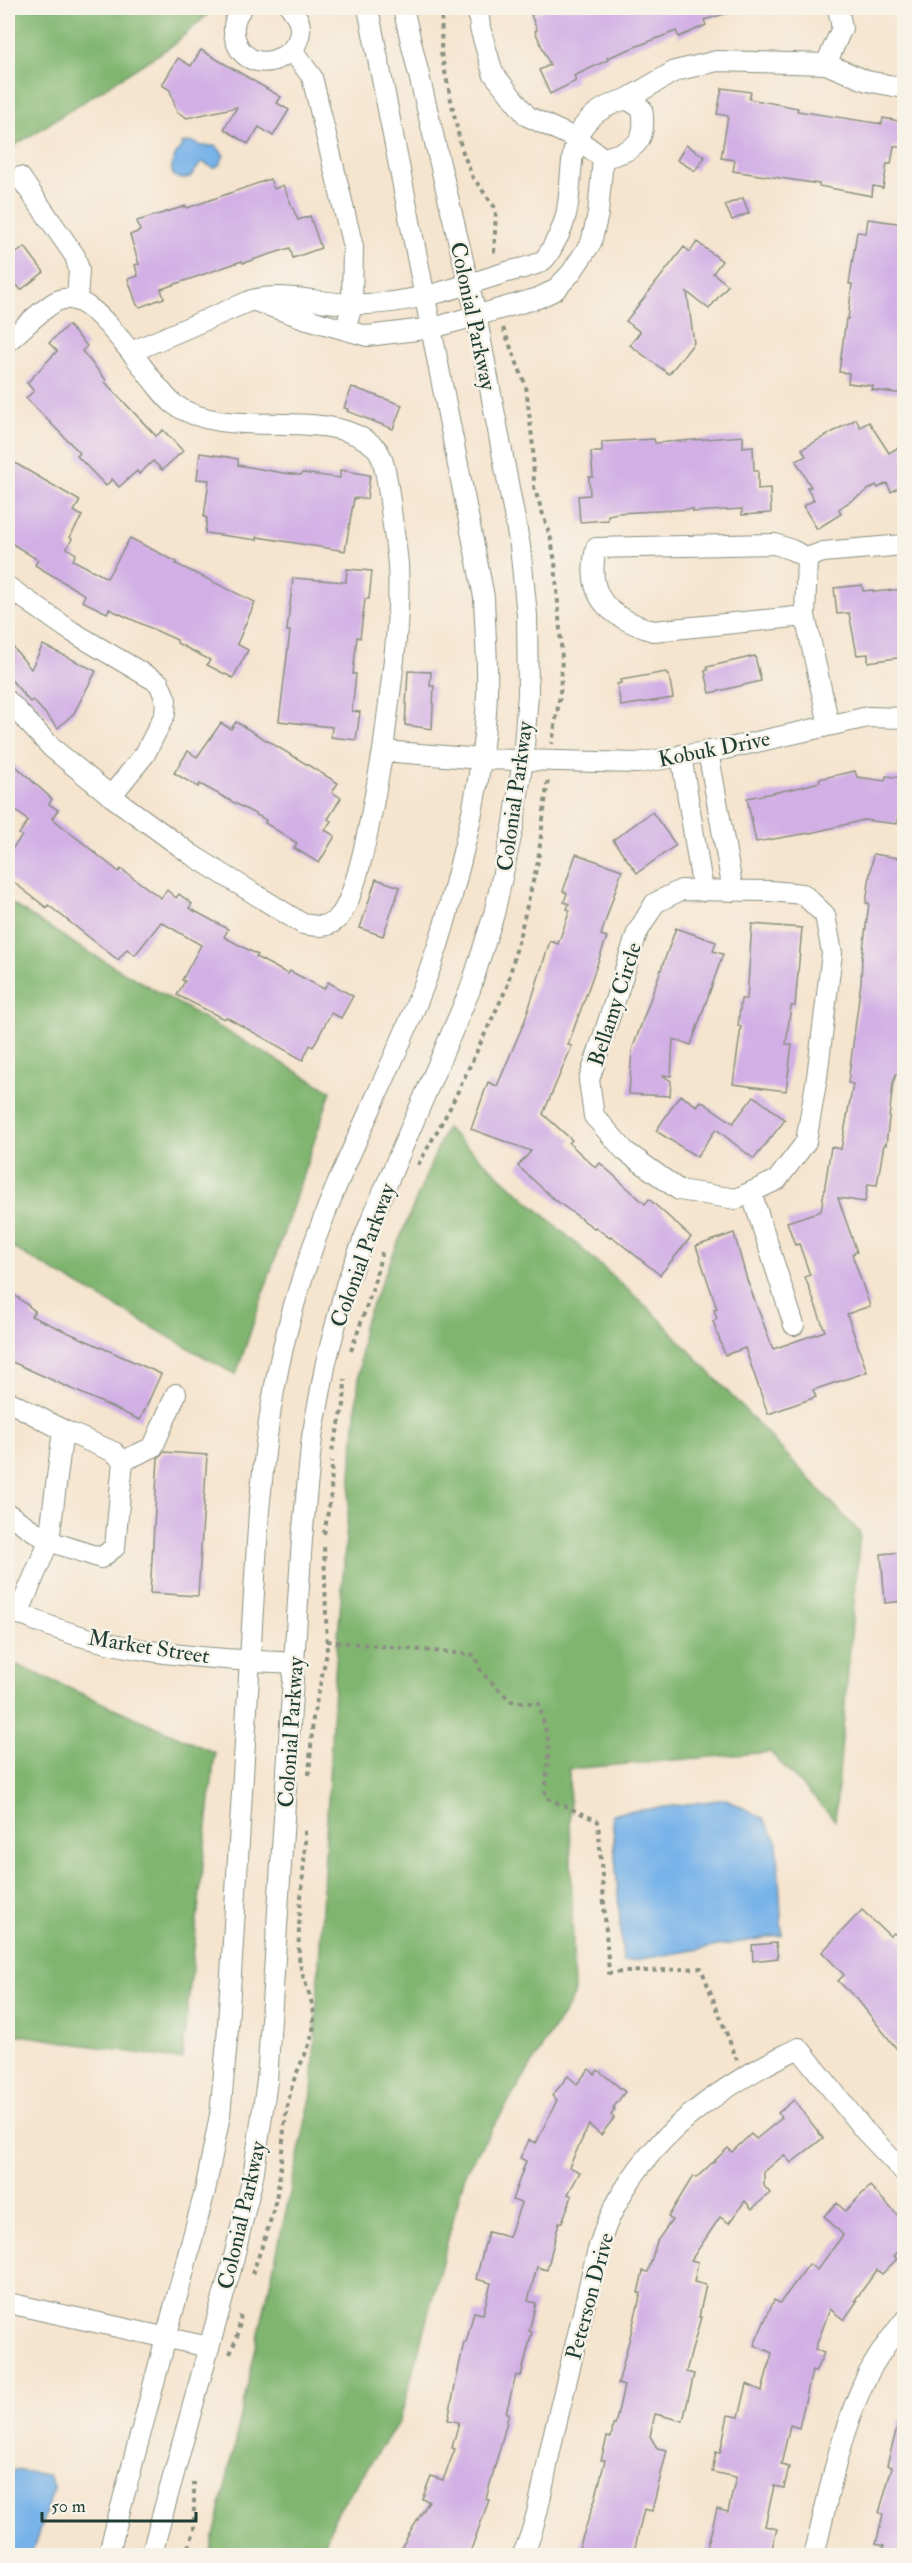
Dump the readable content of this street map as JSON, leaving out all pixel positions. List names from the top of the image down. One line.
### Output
{"streets":{"street":["Colonial Parkway","Kobuk Drive","Bellamy Circle","Market Street","Peterson Drive"]},"crossings":[["Colonial Parkway","Kobuk Drive"],["Colonial Parkway","Market Street"]],"scale_bar":"50 m"}
